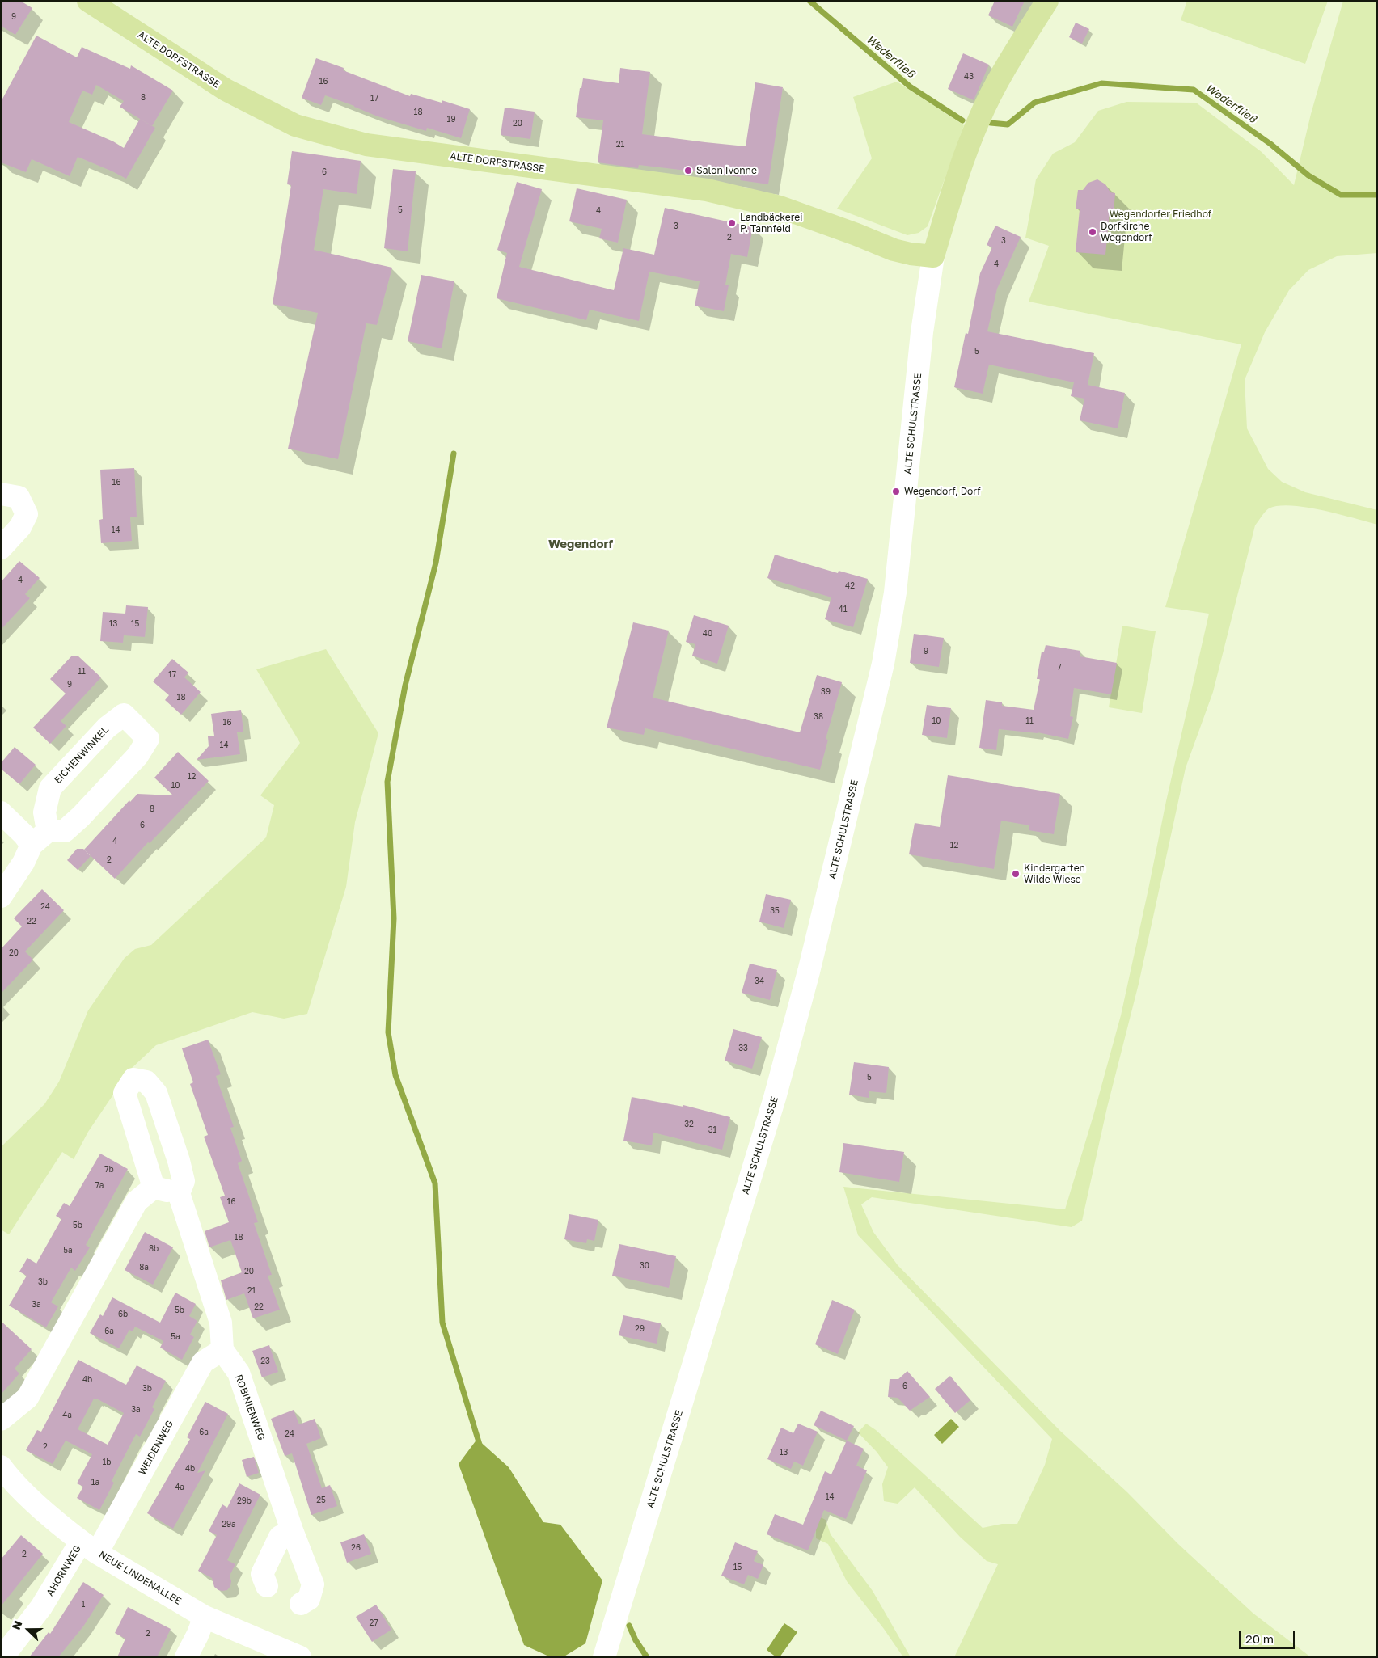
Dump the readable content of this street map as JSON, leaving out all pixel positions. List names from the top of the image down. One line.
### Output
{"streets":{"main road":["ALTE DORFSTRASSE","ALTE SCHULSTRASSE"],"street":["EICHENWINKEL","ROBINIENWEG","WEIDENWEG","AHORNWEG","NEUE LINDENALLEE"]},"crossings":[["ALTE DORFSTRASSE","ALTE SCHULSTRASSE"],["ROBINIENWEG","WEIDENWEG"],["WEIDENWEG","AHORNWEG"],["WEIDENWEG","NEUE LINDENALLEE"],["AHORNWEG","NEUE LINDENALLEE"]],"districts":["Wegendorf"],"water":["Wederfließ"],"parks":["Wegendorfer Friedhof"],"places":["Salon Ivonne","Landbäckerei P. Tannfeld","Dorfkirche Wegendorf","Wegendorf, Dorf","Kindergarten Wilde Wiese"],"house_numbers":["9","43","16","8","17","18","19","20","21","6","5","4","3","2","3","4","5","16","14","4","42","41","13","15","40","9","7","11","17","9","39","18","38","10","11","16","14","12","10","8","6","4","12","2","24","35","22","20","34","33","5","32","31","7b","7a","16","5b","18","8b","5a","30","8a","20","3b","21","3a","22","5b","6b","29","6a","5a","23","4b","6","3b","3a","4a","6a","24","2","13","1b","4b","1a","4a","14","25","29b","29a","26","2","15","1","27","2"],"scale_bar":"20 m","north":"left"}
